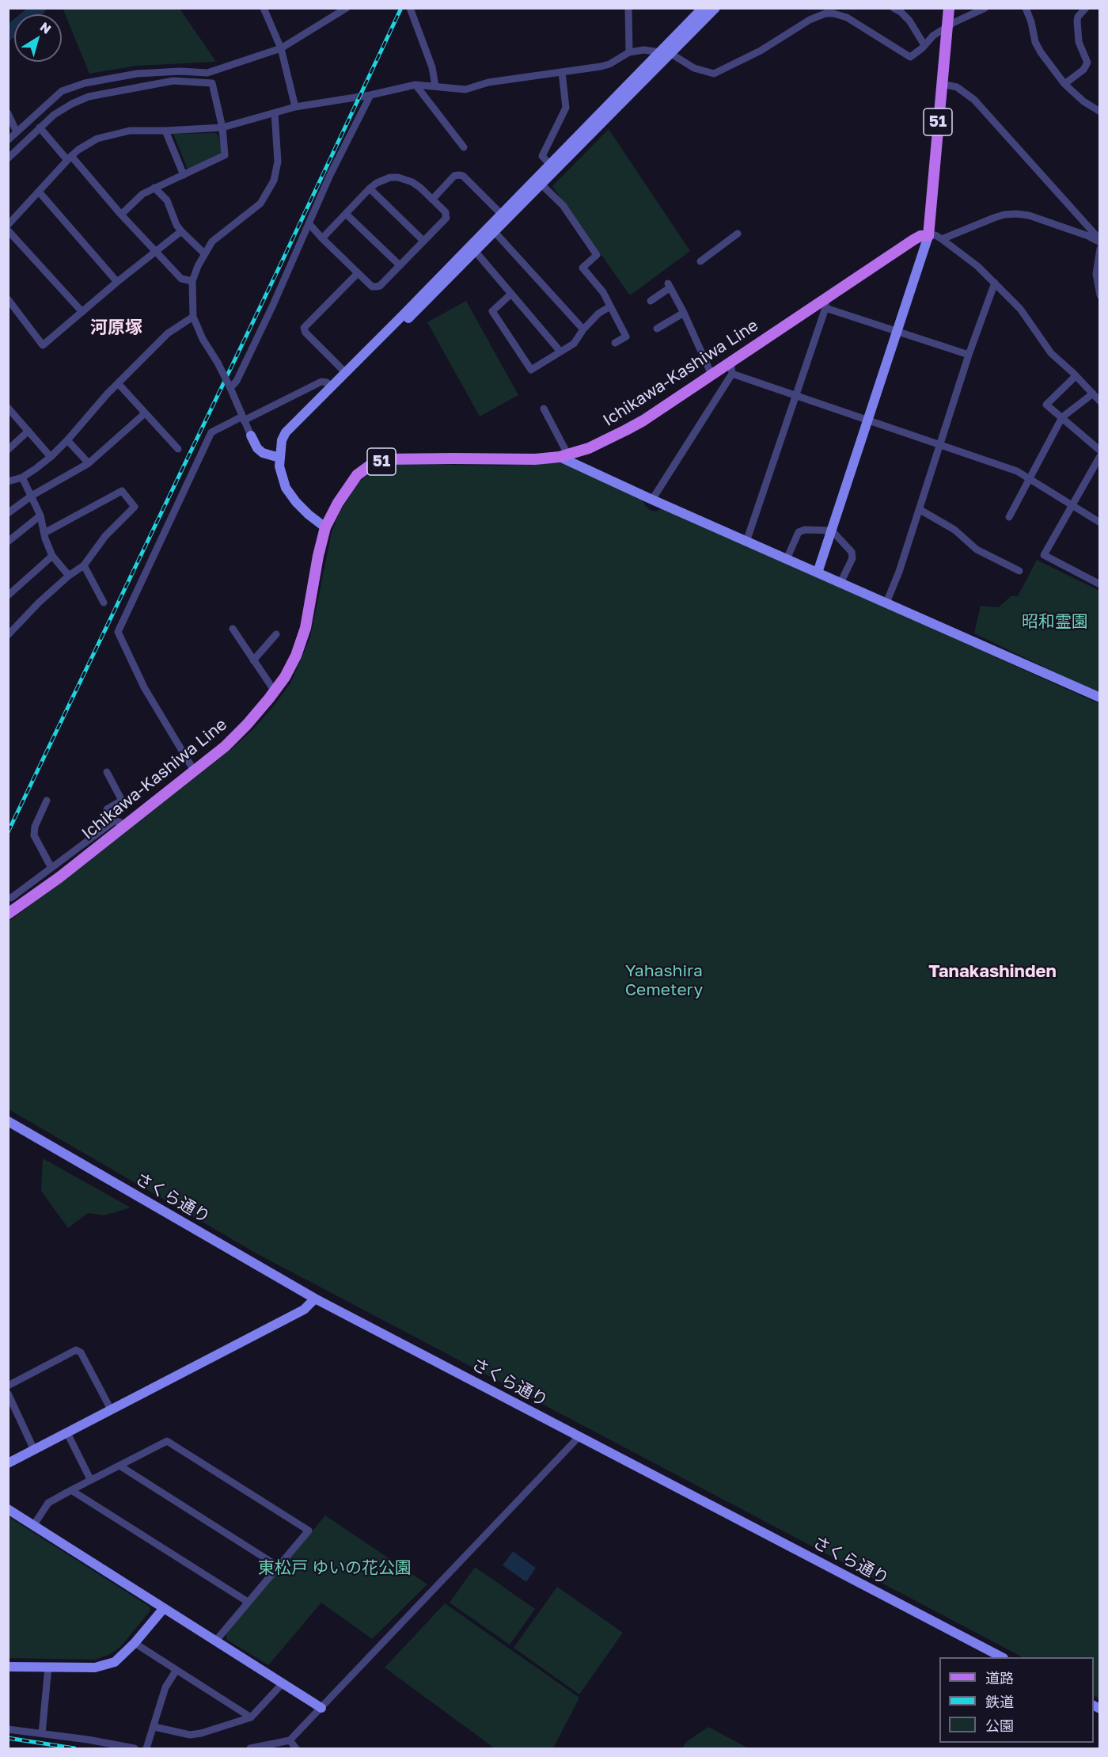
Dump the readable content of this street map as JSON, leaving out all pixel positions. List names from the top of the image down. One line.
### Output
{"streets":{"main road":["51","Ichikawa-Kashiwa Line"],"street":["さくら通り"]},"crossings":[["51","Ichikawa-Kashiwa Line"]],"districts":["河原塚","Tanakashinden"],"parks":["昭和霊園","Yahashira Cemetery","東松戸 ゆいの花公園"],"legend":["道路","鉄道","公園"],"north":"top right"}
